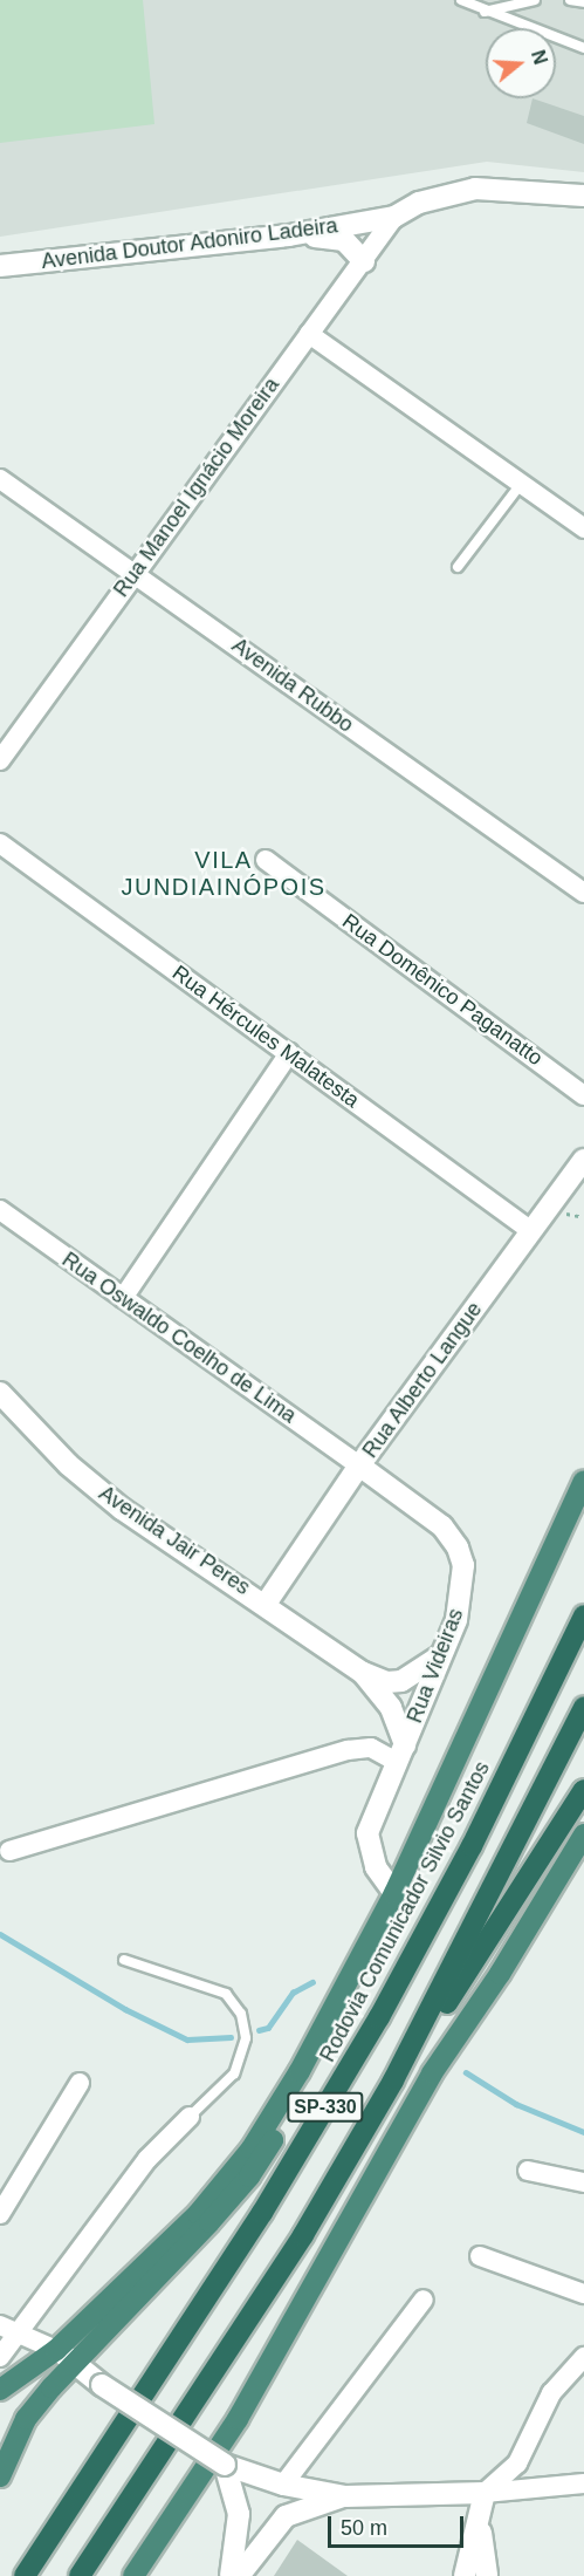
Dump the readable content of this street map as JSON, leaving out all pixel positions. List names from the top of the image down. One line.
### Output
{"streets":{"highway":["Rodovia Comunicador Silvio Santos","SP-330"],"street":["Avenida Doutor Adoniro Ladeira","Rua Manoel Ignácio Moreira","Avenida Rubbo","Rua Domênico Paganatto","Rua Hércules Malatesta","Rua Oswaldo Coelho de Lima","Rua Alberto Langue","Avenida Jair Peres","Rua Videiras"]},"crossings":[["Avenida Doutor Adoniro Ladeira","Rua Manoel Ignácio Moreira"],["Rua Manoel Ignácio Moreira","Avenida Rubbo"],["Rua Hércules Malatesta","Rua Alberto Langue"],["Rua Oswaldo Coelho de Lima","Rua Alberto Langue"],["Rua Oswaldo Coelho de Lima","Avenida Jair Peres"],["Rua Oswaldo Coelho de Lima","Rua Videiras"],["Rua Alberto Langue","Avenida Jair Peres"],["Rua Alberto Langue","Rua Videiras"],["Avenida Jair Peres","Rua Videiras"]],"districts":["VILA JUNDIAINÓPOIS"],"scale_bar":"50 m","north":"right"}
